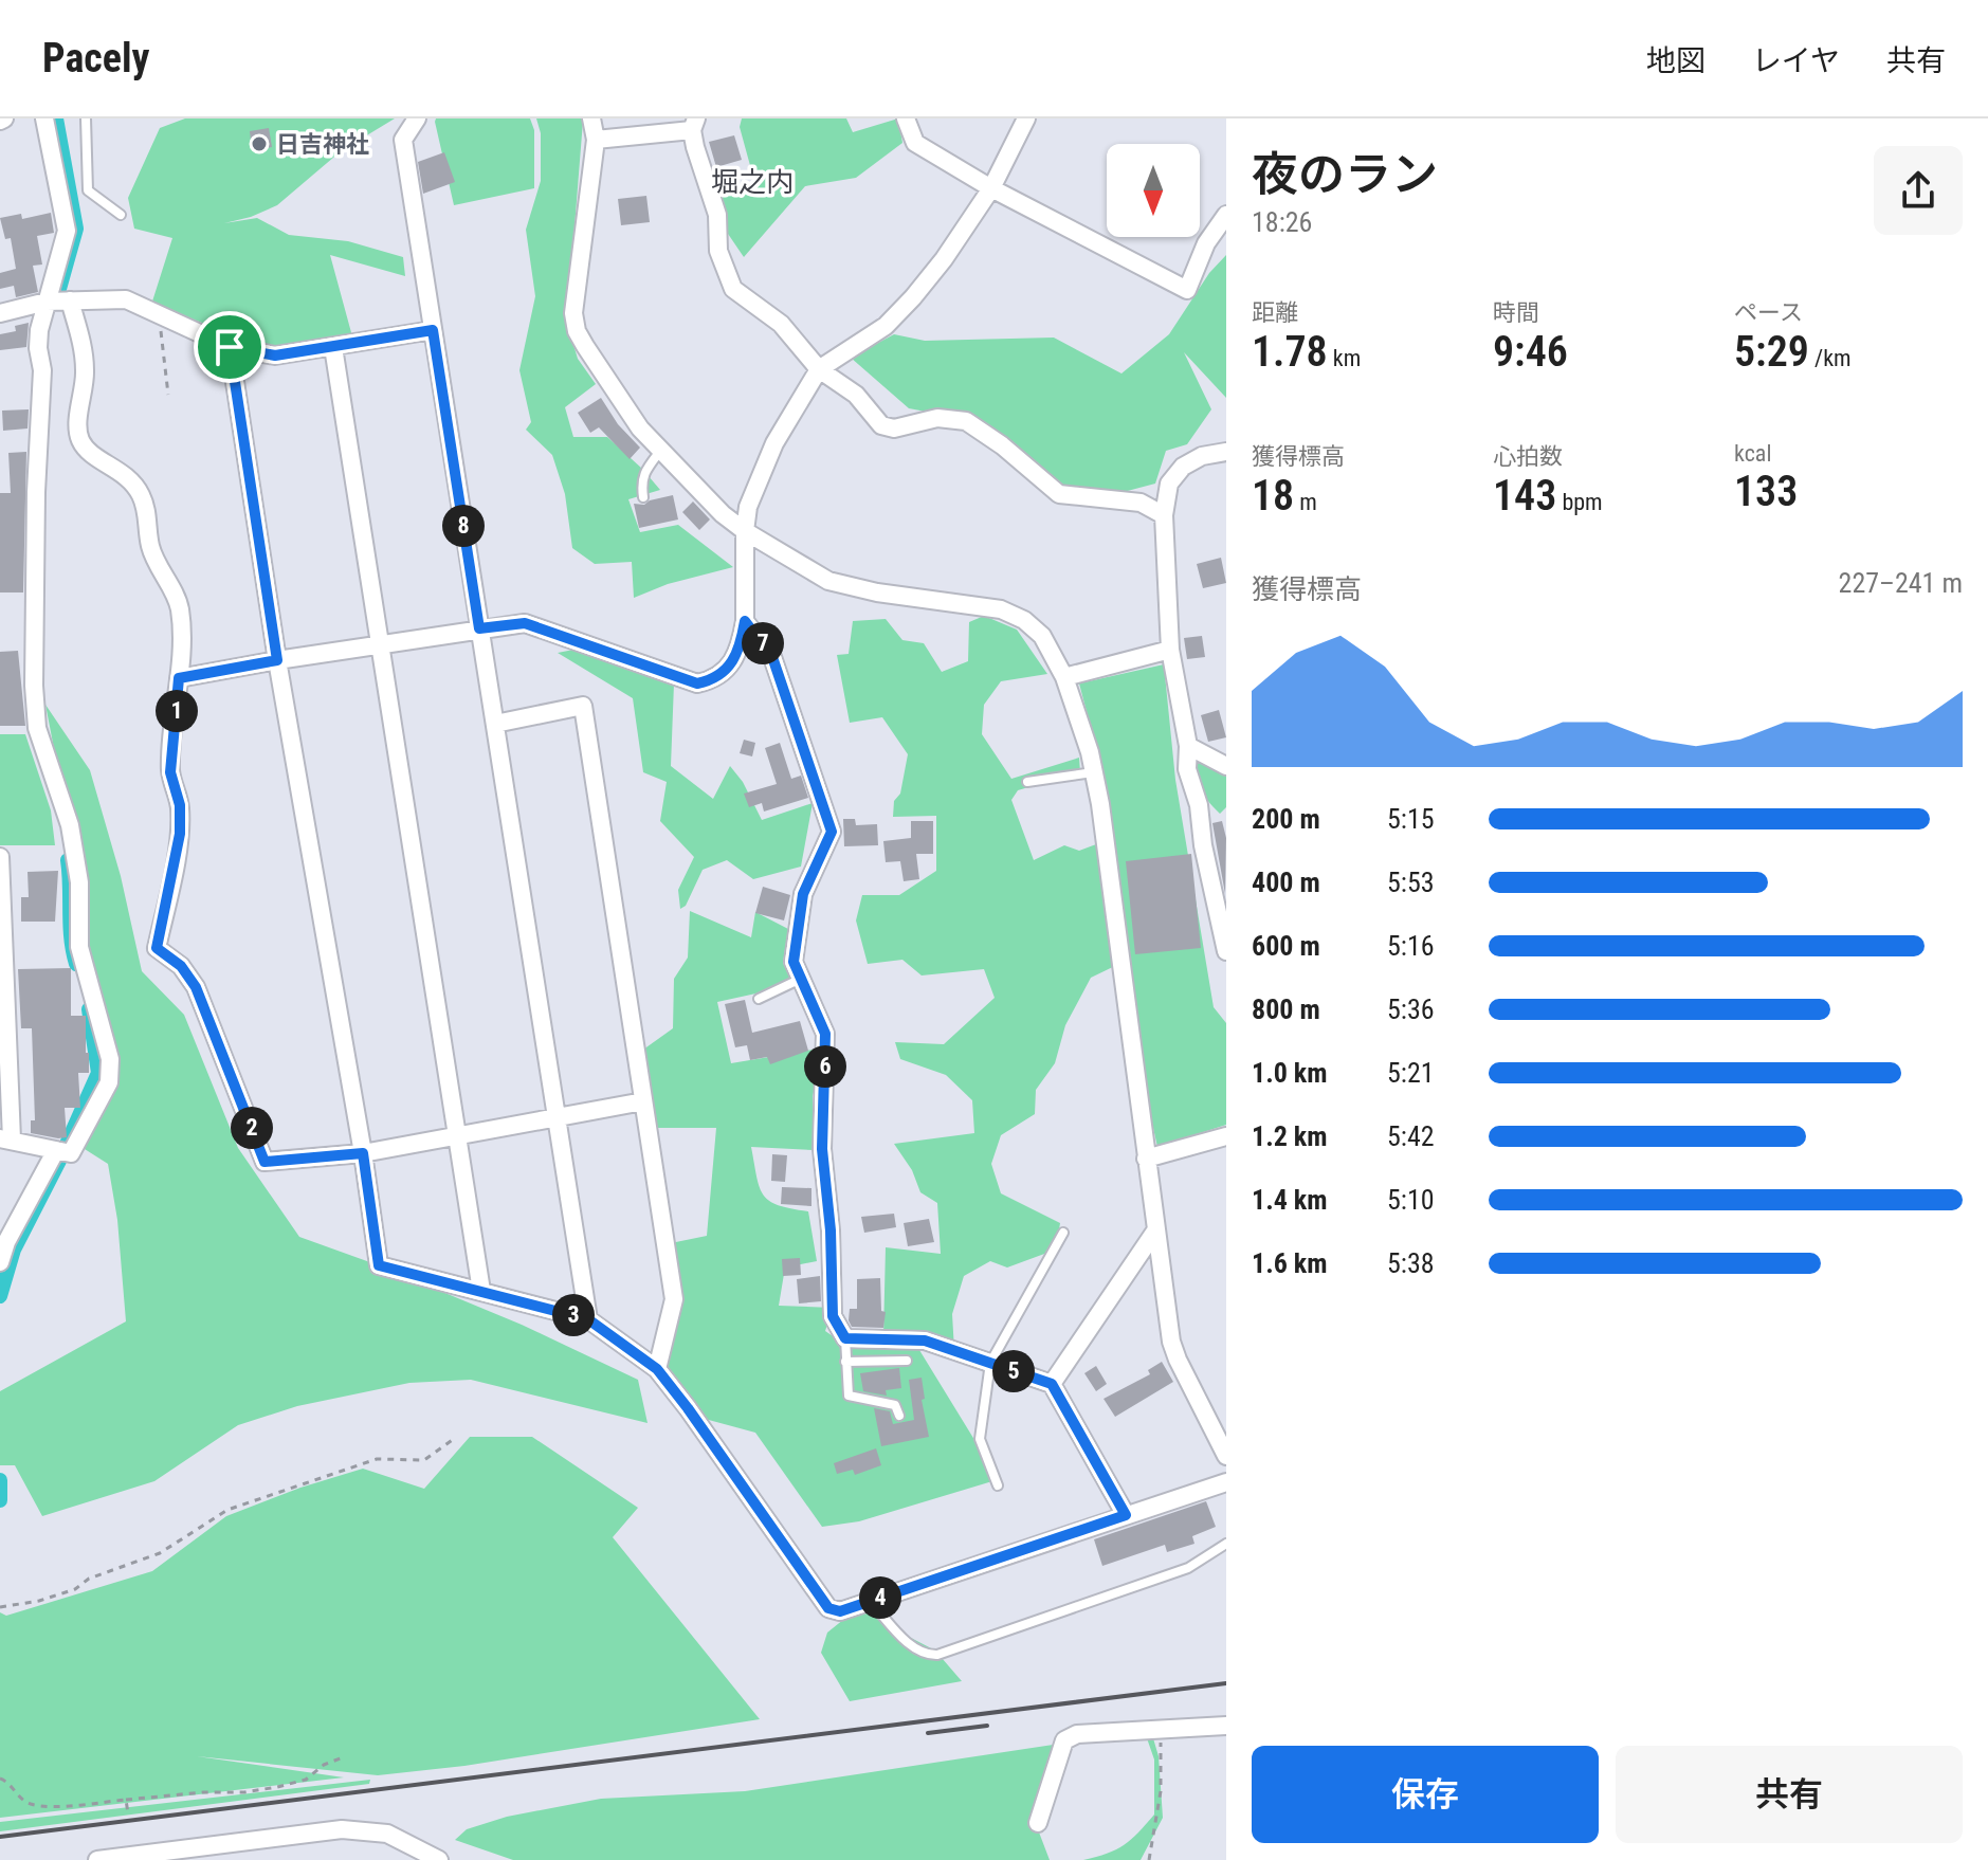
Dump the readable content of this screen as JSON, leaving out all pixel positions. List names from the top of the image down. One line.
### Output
{"districts":["堀之内"],"places":["日吉神社"],"north":"bottom","page":{"header":"Pacely","nav":["地図","レイヤ","共有"],"heading":["夜のラン","18:26"],"stats":[["距離","1.78 km"],["時間","9:46"],["ペース","5:29 /km"],["獲得標高","18 m"],["心拍数","143 bpm"],["kcal","133"]],"pins":["8","7","1","6","2","3","5","4"],"chart":["獲得標高","227–241 m"],"list":[{"name":"200 m","note":"5:15"},{"name":"400 m","note":"5:53"},{"name":"600 m","note":"5:16"},{"name":"800 m","note":"5:36"},{"name":"1.0 km","note":"5:21"},{"name":"1.2 km","note":"5:42"},{"name":"1.4 km","note":"5:10"},{"name":"1.6 km","note":"5:38"}],"buttons":["保存","共有"]}}
